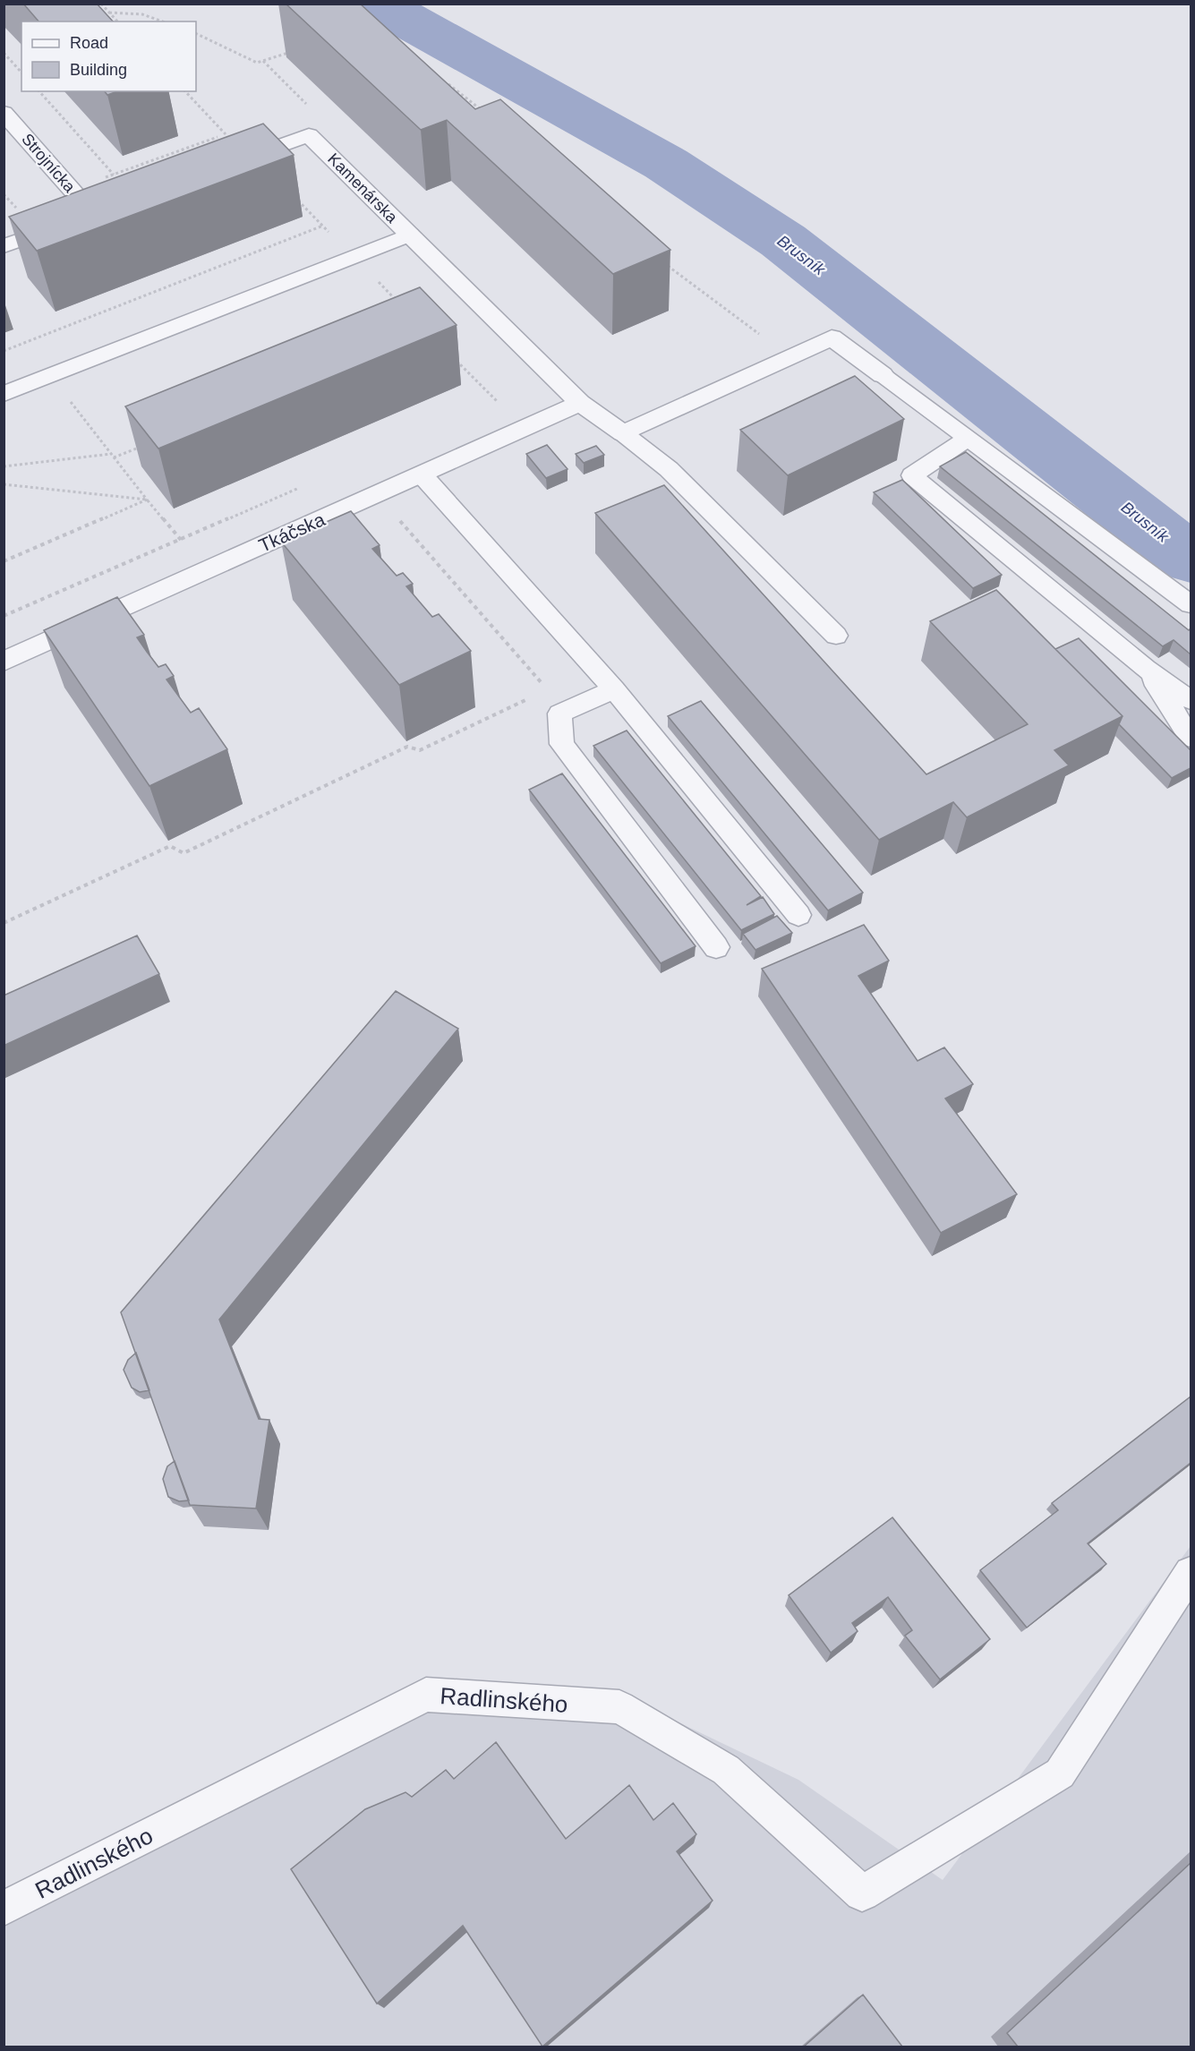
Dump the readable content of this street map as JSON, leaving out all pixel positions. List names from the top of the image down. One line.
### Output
{"streets":{"street":["Strojnícka","Kamenárska","Tkáčska"],"lane":["Radlinského"]},"crossings":[["Kamenárska","Tkáčska"]],"water":["Brusník"],"legend":["Road","Building"]}
